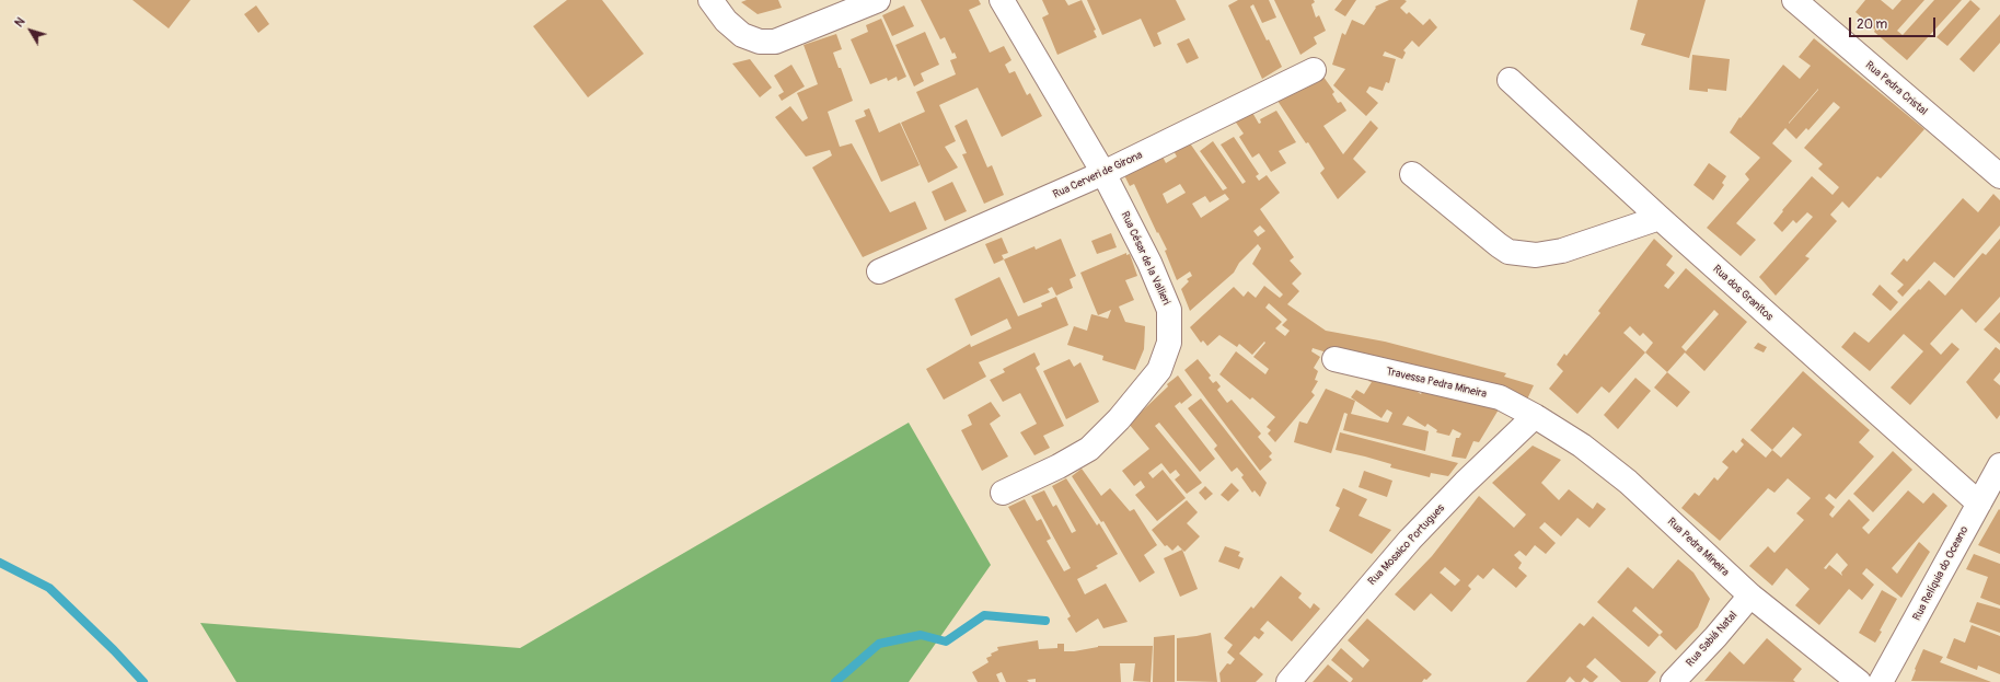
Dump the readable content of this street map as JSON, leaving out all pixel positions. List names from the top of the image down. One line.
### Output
{"streets":{"street":["Rua Pedra Cristal","Rua Cerveri de Girona","Rua César de la Vallieri","Rua dos Granitos","Travessa Pedra Mineira","Rua Mosaico Portugues","Rua Pedra Mineira","Rua Relíquia do Oceano","Rua Sabiá Natal"]},"crossings":[["Rua Cerveri de Girona","Rua César de la Vallieri"],["Rua dos Granitos","Rua Relíquia do Oceano"],["Travessa Pedra Mineira","Rua Mosaico Portugues"],["Travessa Pedra Mineira","Rua Pedra Mineira"],["Rua Mosaico Portugues","Rua Pedra Mineira"],["Rua Pedra Mineira","Rua Sabiá Natal"]],"scale_bar":"20 m","north":"top left"}
